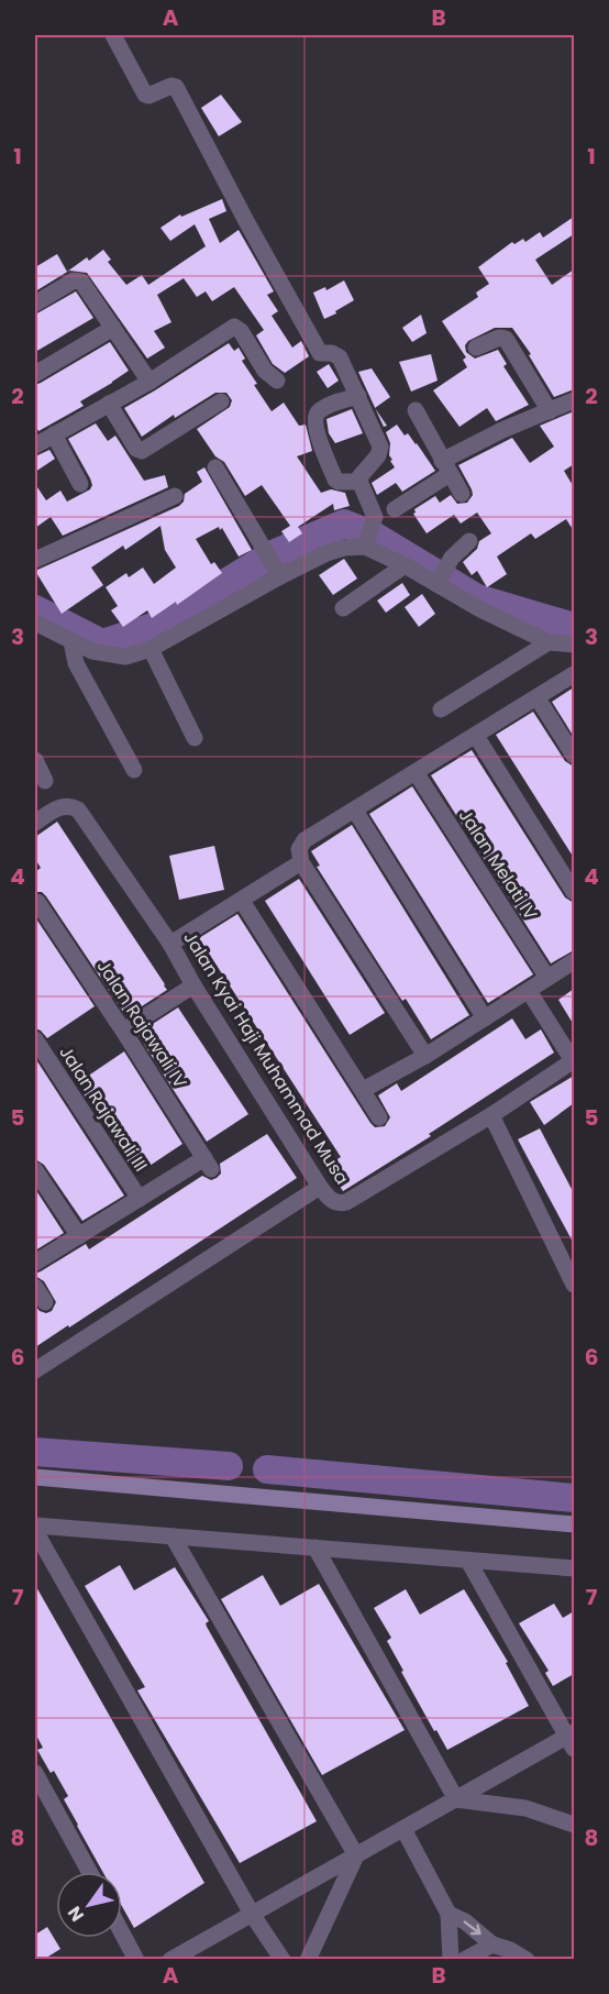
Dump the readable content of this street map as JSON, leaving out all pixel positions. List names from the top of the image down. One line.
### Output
{"streets":{"street":["Jalan Melati IV","Jalan Rajawali IV","Jalan Kyai Haji Muhammad Musa","Jalan Rajawali III"]},"crossings":[["Jalan Rajawali IV","Jalan Rajawali III"]],"north":"bottom left","grid":{"columns":["A","B"],"rows":["1","2","3","4","5","6","7","8"]}}
